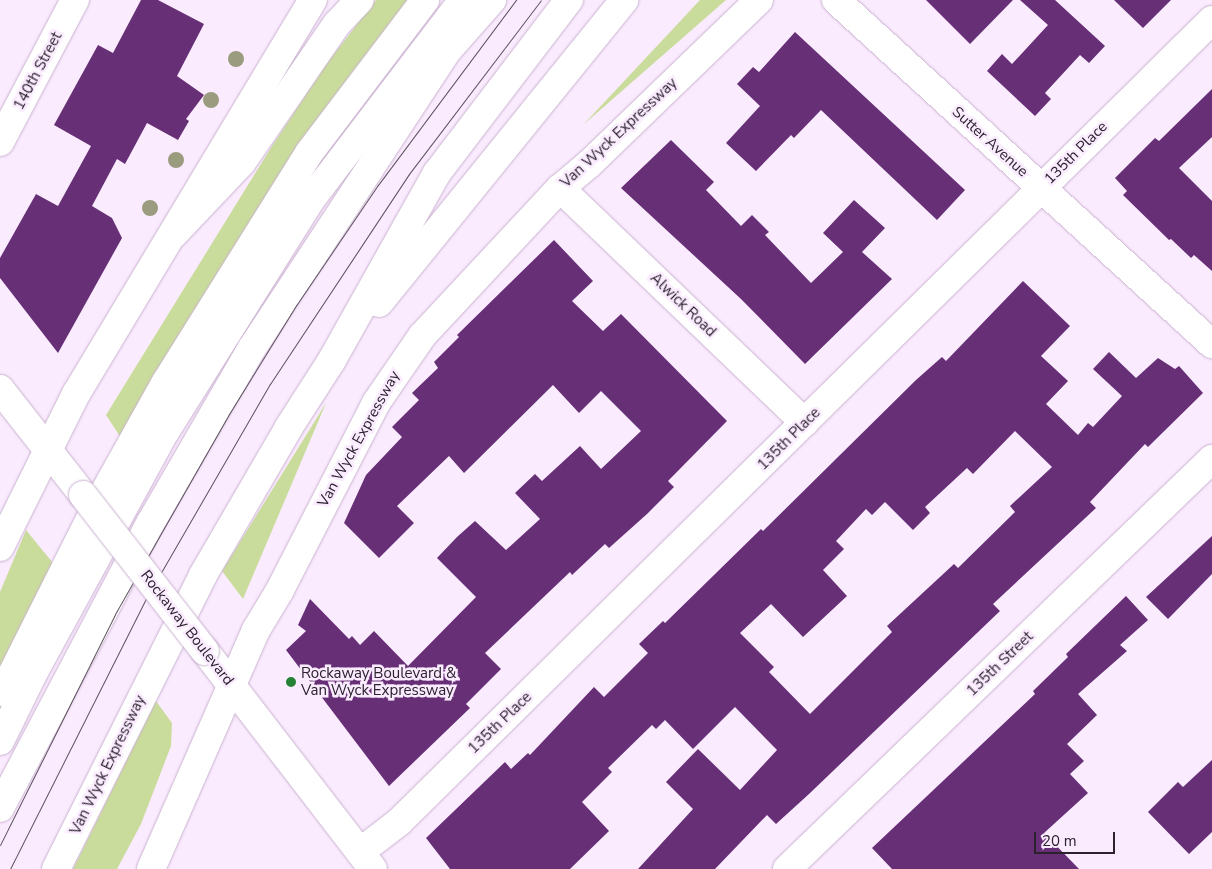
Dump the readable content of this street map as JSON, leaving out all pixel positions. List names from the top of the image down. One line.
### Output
{"streets":{"main road":["140th Street","Van Wyck Expressway","Sutter Avenue","135th Place","Alwick Road","Rockaway Boulevard","135th Street"]},"crossings":[["Van Wyck Expressway","Alwick Road"],["Van Wyck Expressway","Rockaway Boulevard"],["Sutter Avenue","135th Place"],["135th Place","Alwick Road"],["135th Place","Rockaway Boulevard"]],"places":["Rockaway Boulevard & Van Wyck Expressway"],"scale_bar":"20 m"}
